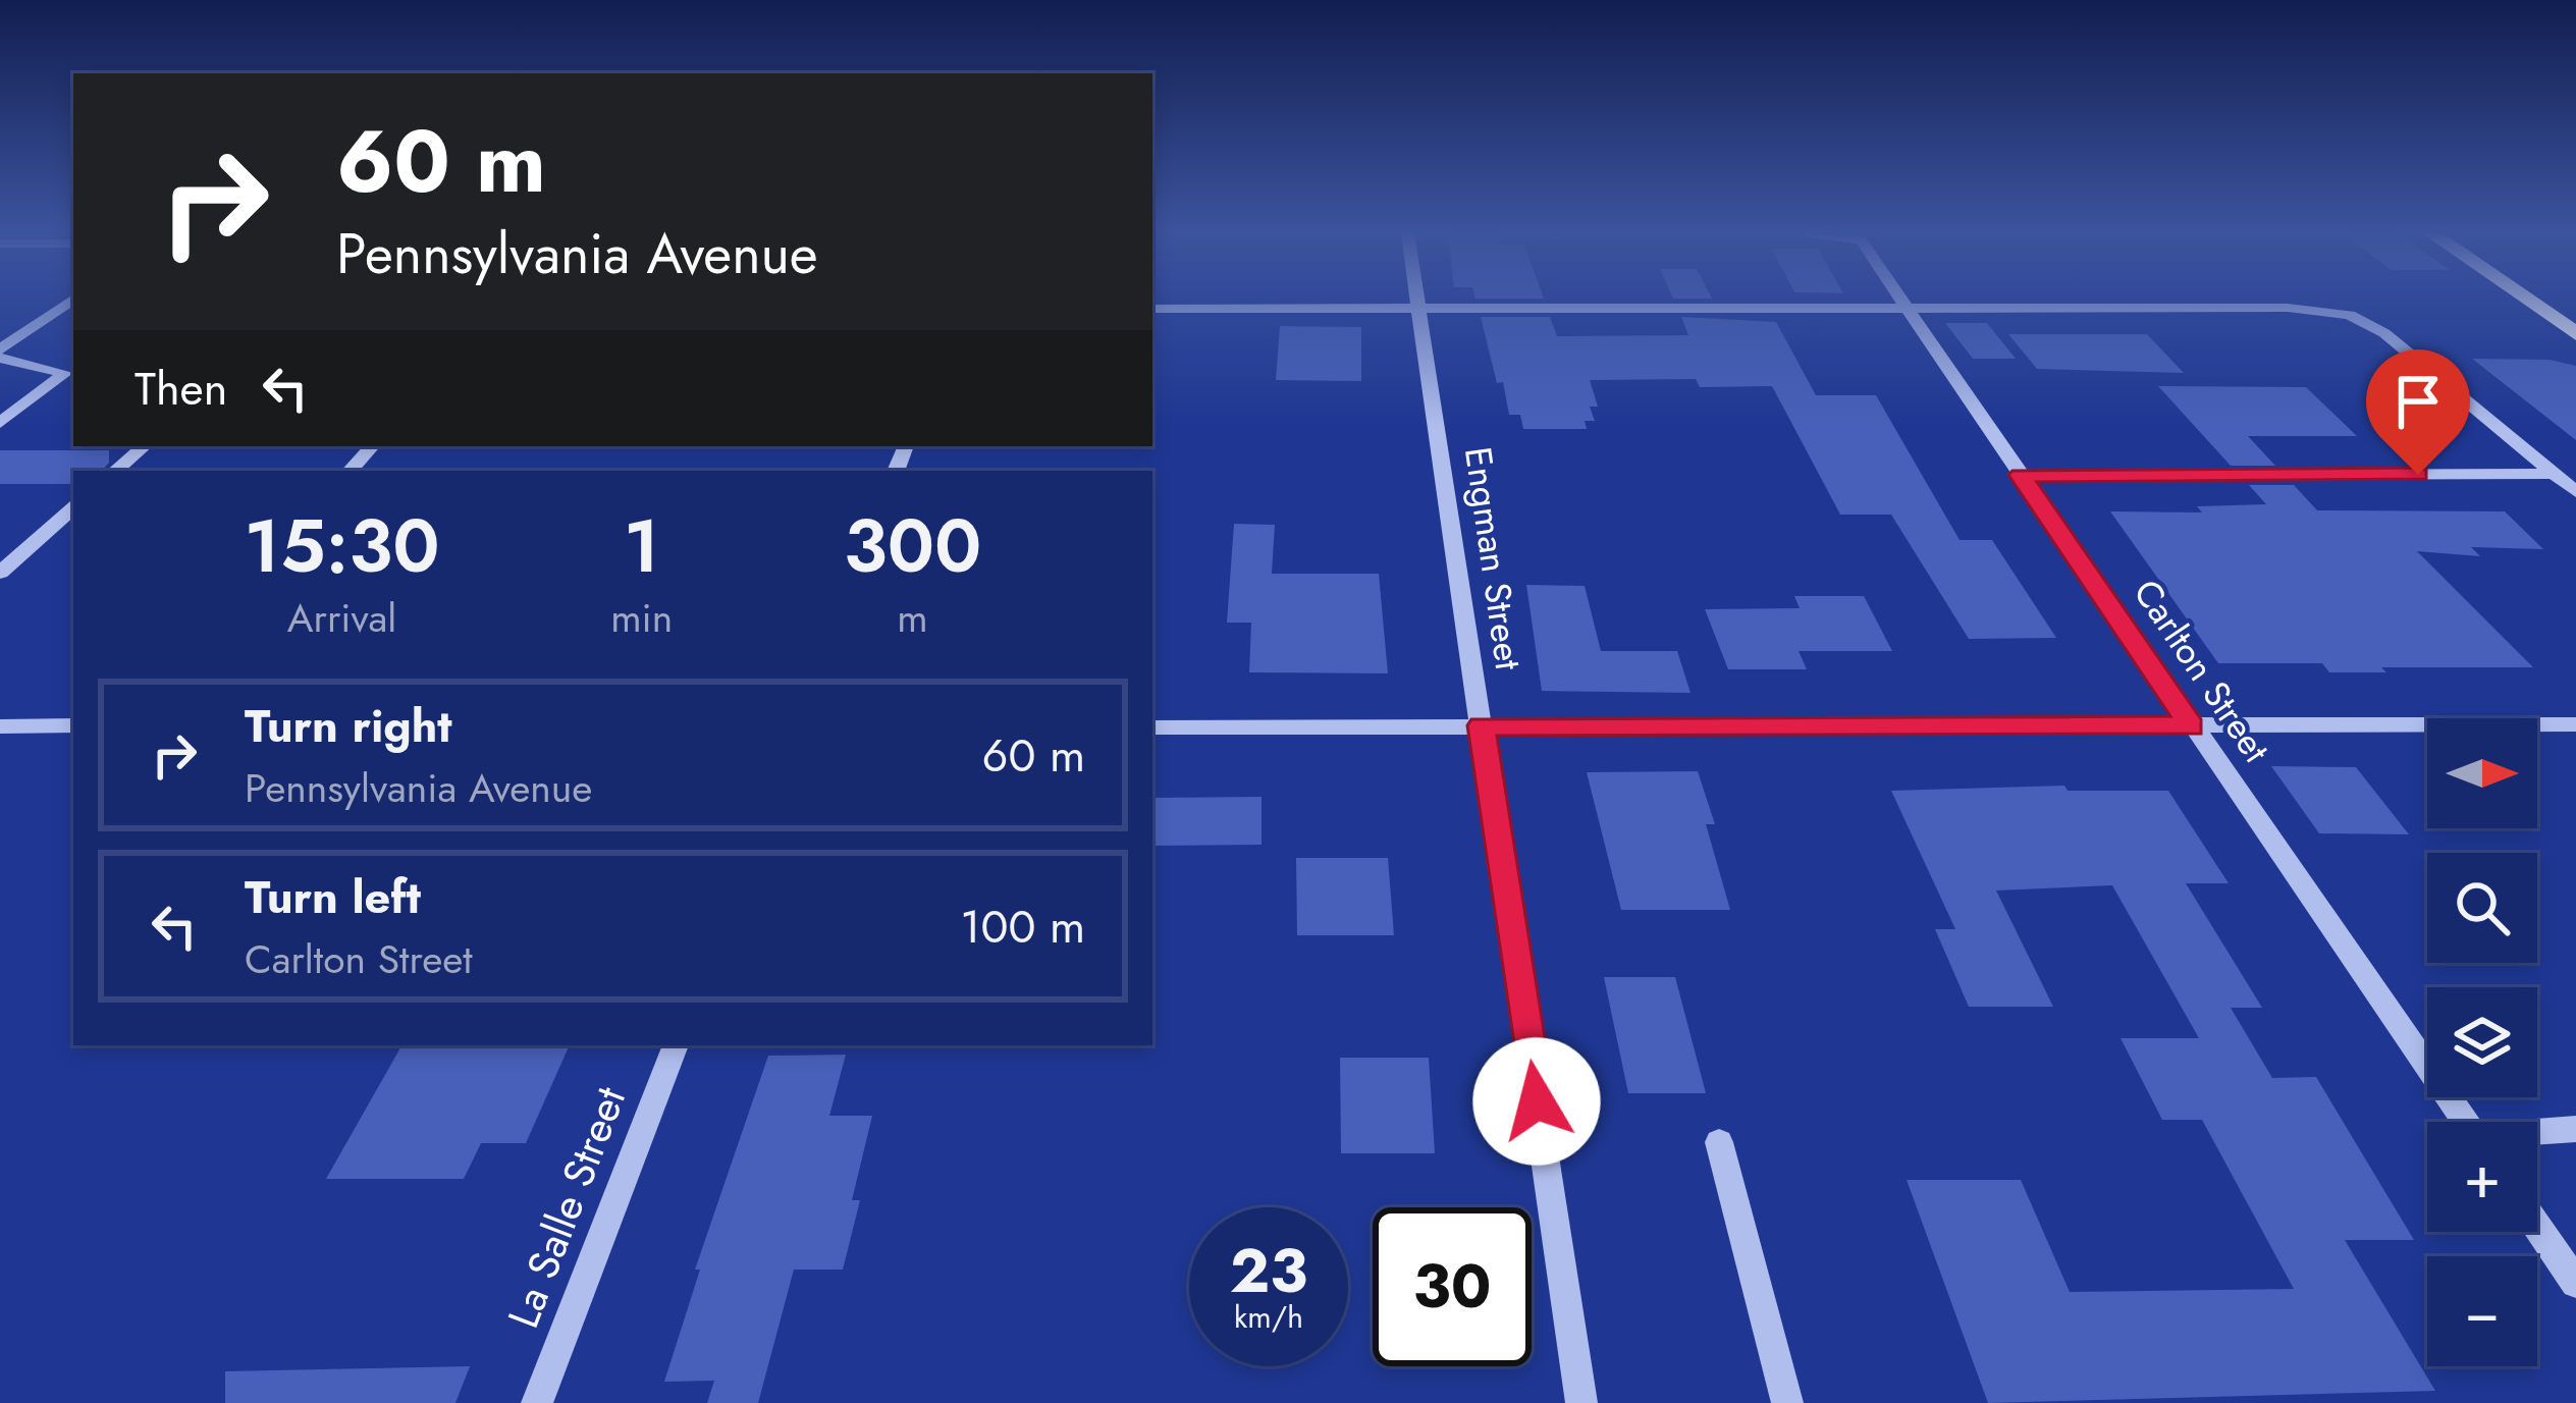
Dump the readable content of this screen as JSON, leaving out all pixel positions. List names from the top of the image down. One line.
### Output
{"streets":{"street":["Engman Street","Carlton Street","La Salle Street"]},"north":"right","page":{"turn":["60 m","Pennsylvania Avenue"],"then":"Then","eta":["15:30","Arrival","1","min","300","m"],"list":[{"name":"Turn right","note":"Pennsylvania Avenue","value":"60 m"},{"name":"Turn left","note":"Carlton Street","value":"100 m"}],"map_buttons":["+","−"],"speed":"23 km/h","limit":"30"}}
